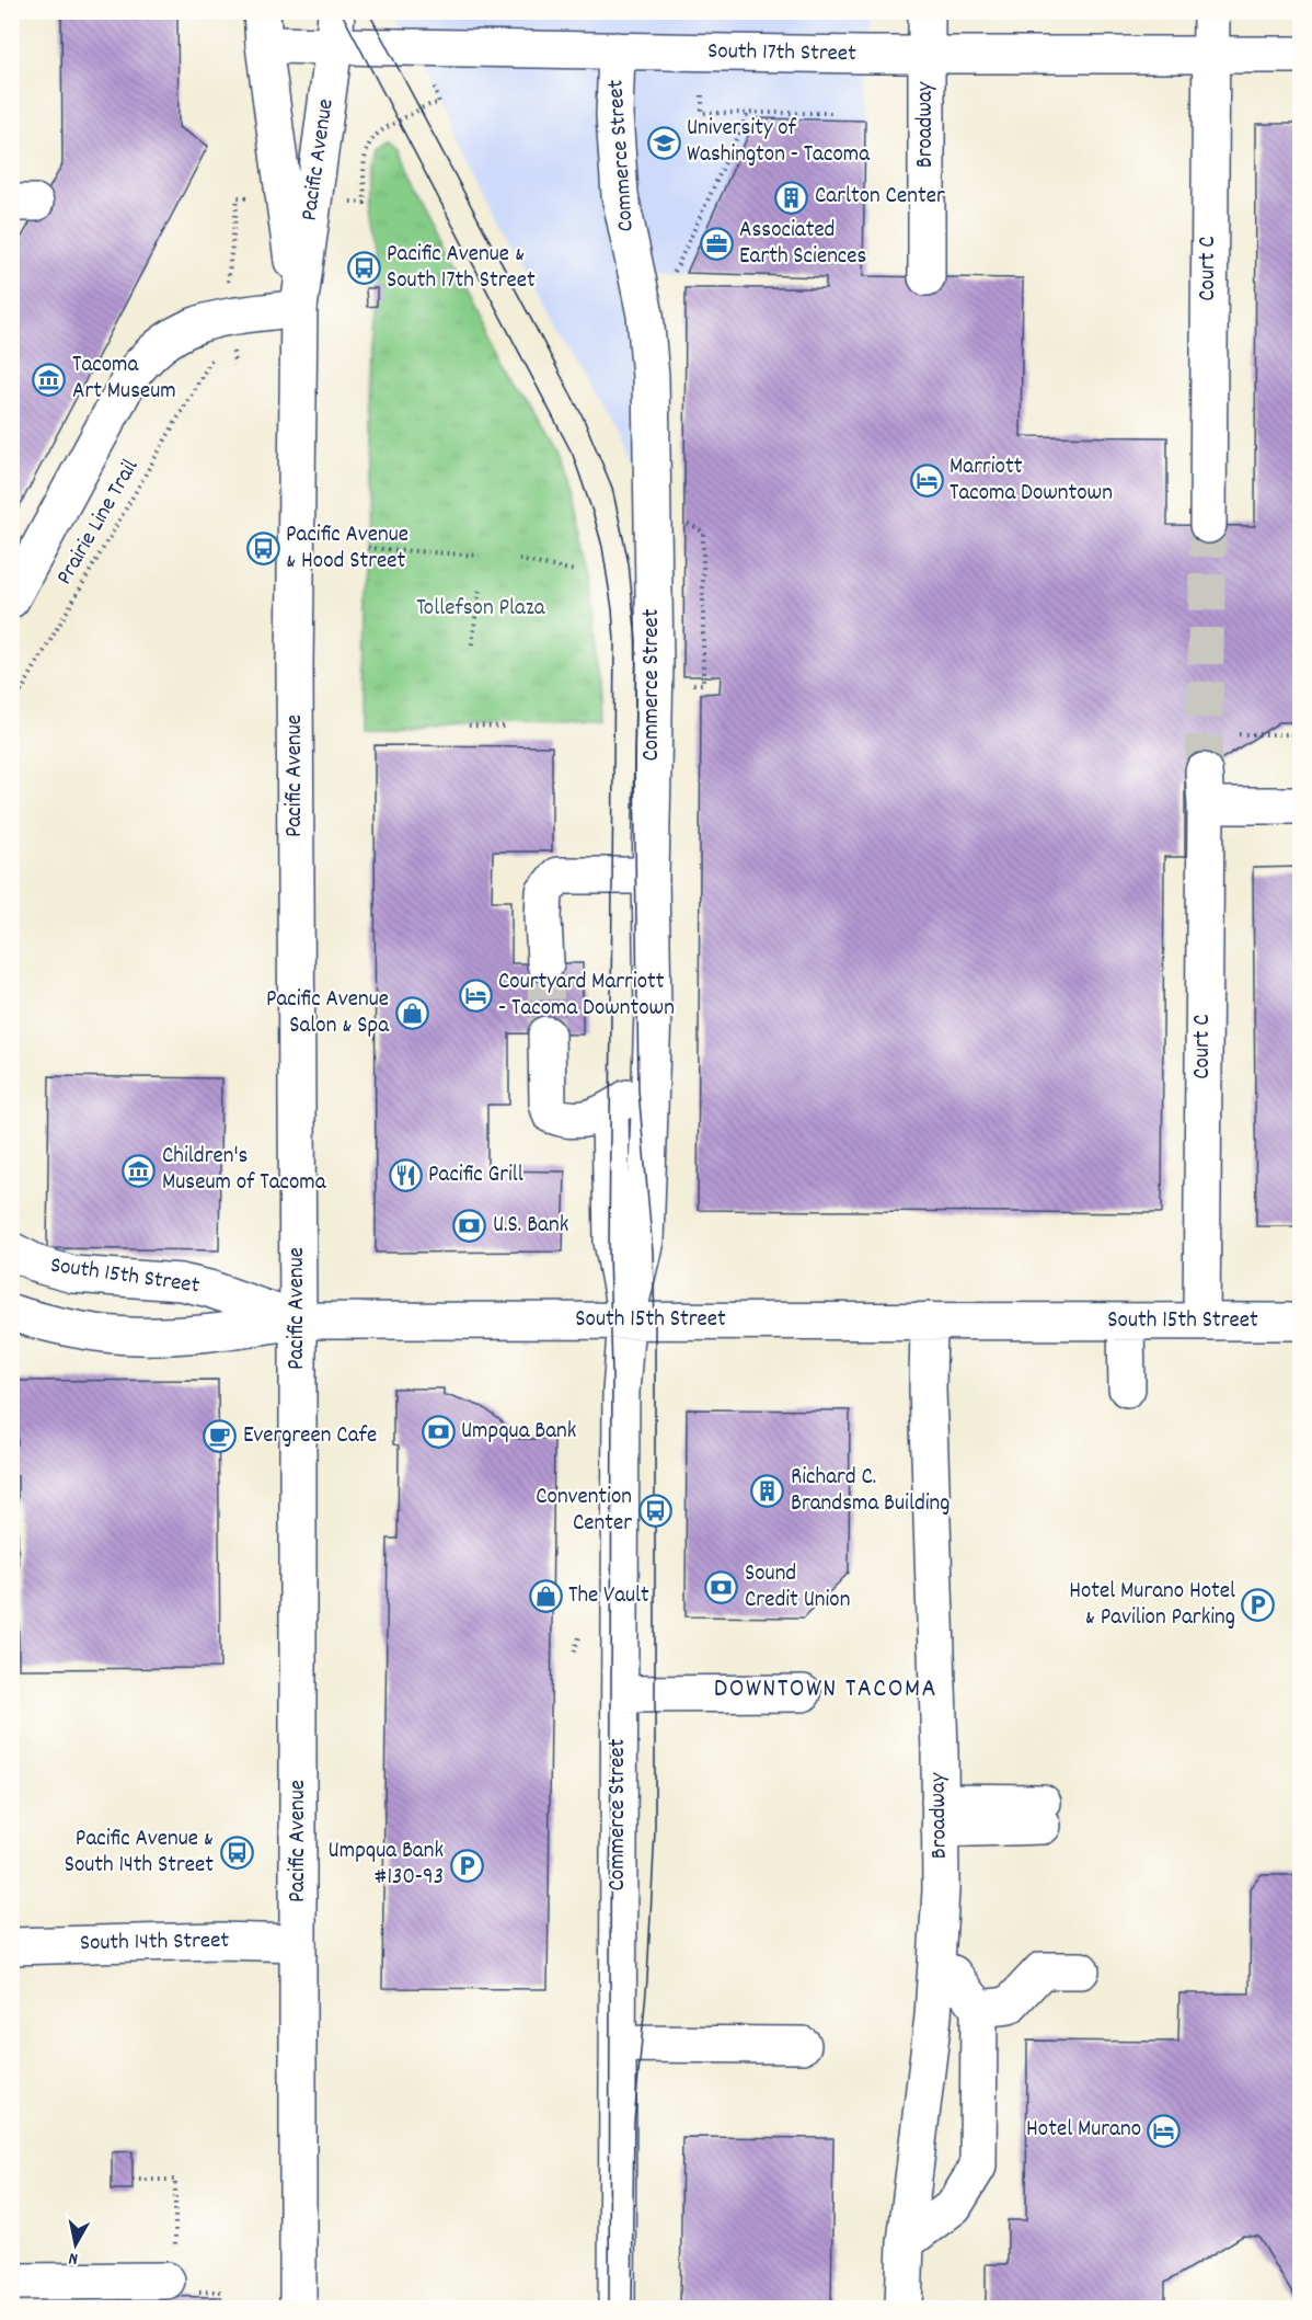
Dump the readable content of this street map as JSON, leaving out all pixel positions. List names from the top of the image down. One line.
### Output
{"streets":{"main road":["South 17th Street","Broadway","Commerce Street","Pacific Avenue","Court C","South 15th Street","South 14th Street"],"path":["Prairie Line Trail"]},"crossings":[["South 17th Street","Broadway"],["South 17th Street","Commerce Street"],["South 17th Street","Pacific Avenue"],["South 17th Street","Court C"],["Broadway","South 15th Street"],["Commerce Street","South 15th Street"],["Pacific Avenue","South 15th Street"],["Pacific Avenue","South 14th Street"],["Court C","South 15th Street"]],"districts":["DOWNTOWN TACOMA"],"parks":["Tollefson Plaza"],"places":{"school or university":["University of Washington - Tacoma"],"building":["Carlton Center","Richard C. Brandsma Building"],"office":["Associated Earth Sciences"],"bus stop":["Pacific Avenue & South 17th Street","Pacific Avenue & Hood Street","Convention Center","Pacific Avenue & South 14th Street"],"museum":["Tacoma Art Museum","Children's Museum of Tacoma"],"hotel":["Marriott Tacoma Downtown","Courtyard Marriott - Tacoma Downtown","Hotel Murano"],"shop":["Pacific Avenue Salon & Spa","The Vault"],"restaurant":["Pacific Grill"],"bank":["U.S. Bank","Umpqua Bank","Sound Credit Union"],"cafe":["Evergreen Cafe"],"parking":["Hotel Murano Hotel & Pavilion Parking","Umpqua Bank #130-93"]},"north":"bottom"}
